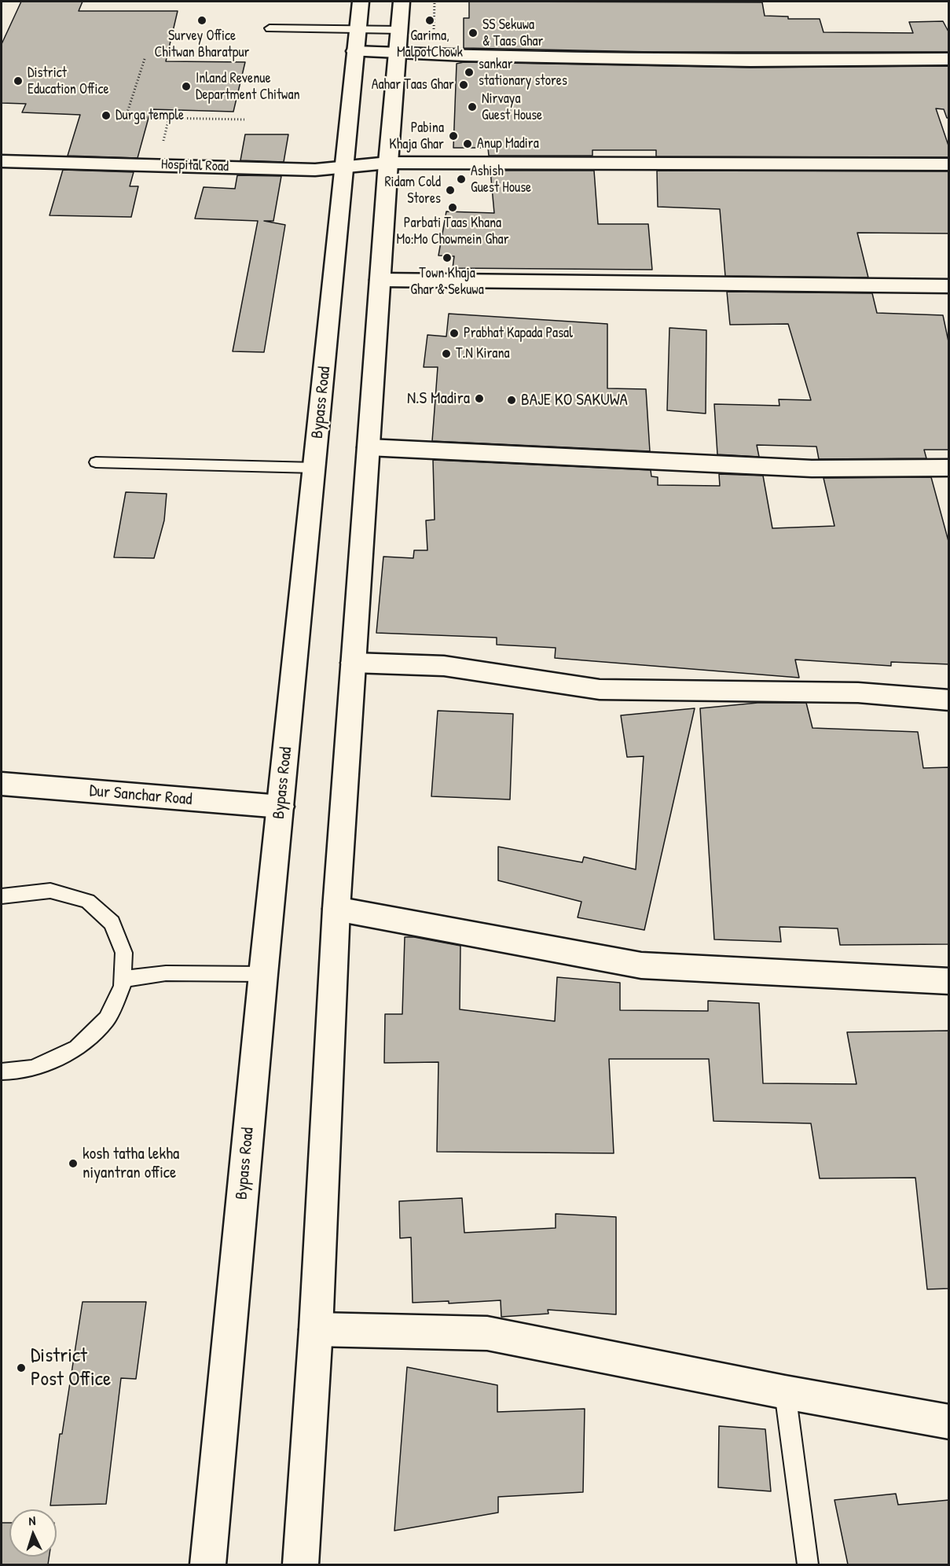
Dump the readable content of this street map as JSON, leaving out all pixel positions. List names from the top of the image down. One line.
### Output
{"streets":{"main road":["Hospital Road","Bypass Road","Dur Sanchar Road"]},"crossings":[["Hospital Road","Bypass Road"],["Bypass Road","Dur Sanchar Road"]],"places":["Survey Office Chitwan Bharatpur","Garima, MalpotChowk","SS Sekuwa & Taas Ghar","sankar stationary stores","District Education Office","Aahar Taas Ghar","Inland Revenue Department Chitwan","Nirvaya Guest House","Durga temple","Pabina Khaja Ghar","Anup Madira","Ashish Guest House","Ridam Cold Stores","Parbati Taas Khana Mo:Mo Chowmein Ghar","Town Khaja Ghar & Sekuwa","Prabhat Kapada Pasal","T.N Kirana","N.S Madira","BAJE KO SAKUWA","kosh tatha lekha niyantran office","District Post Office"],"north":"top"}
